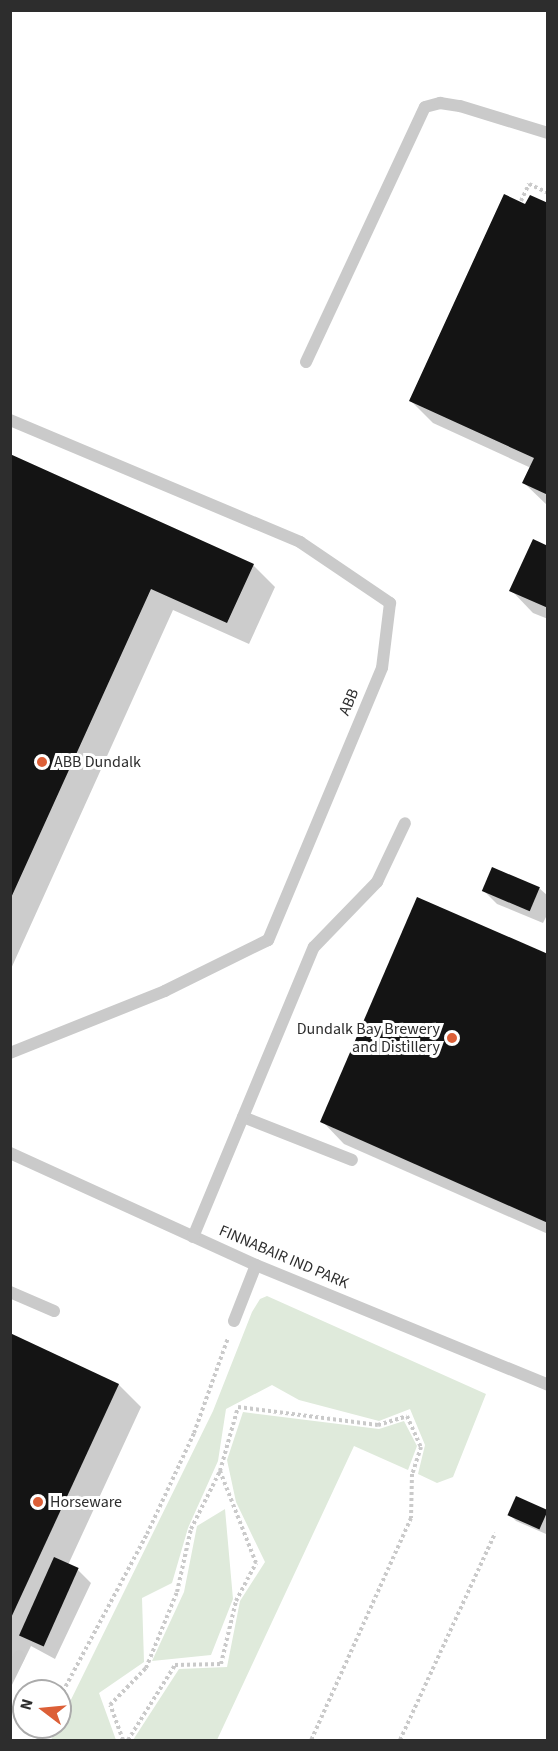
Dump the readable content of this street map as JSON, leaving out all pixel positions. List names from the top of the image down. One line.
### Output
{"streets":{"lane":["ABB","FINNABAIR IND PARK"]},"places":["ABB Dundalk","Dundalk Bay Brewery and Distillery","Horseware"],"north":"left"}
